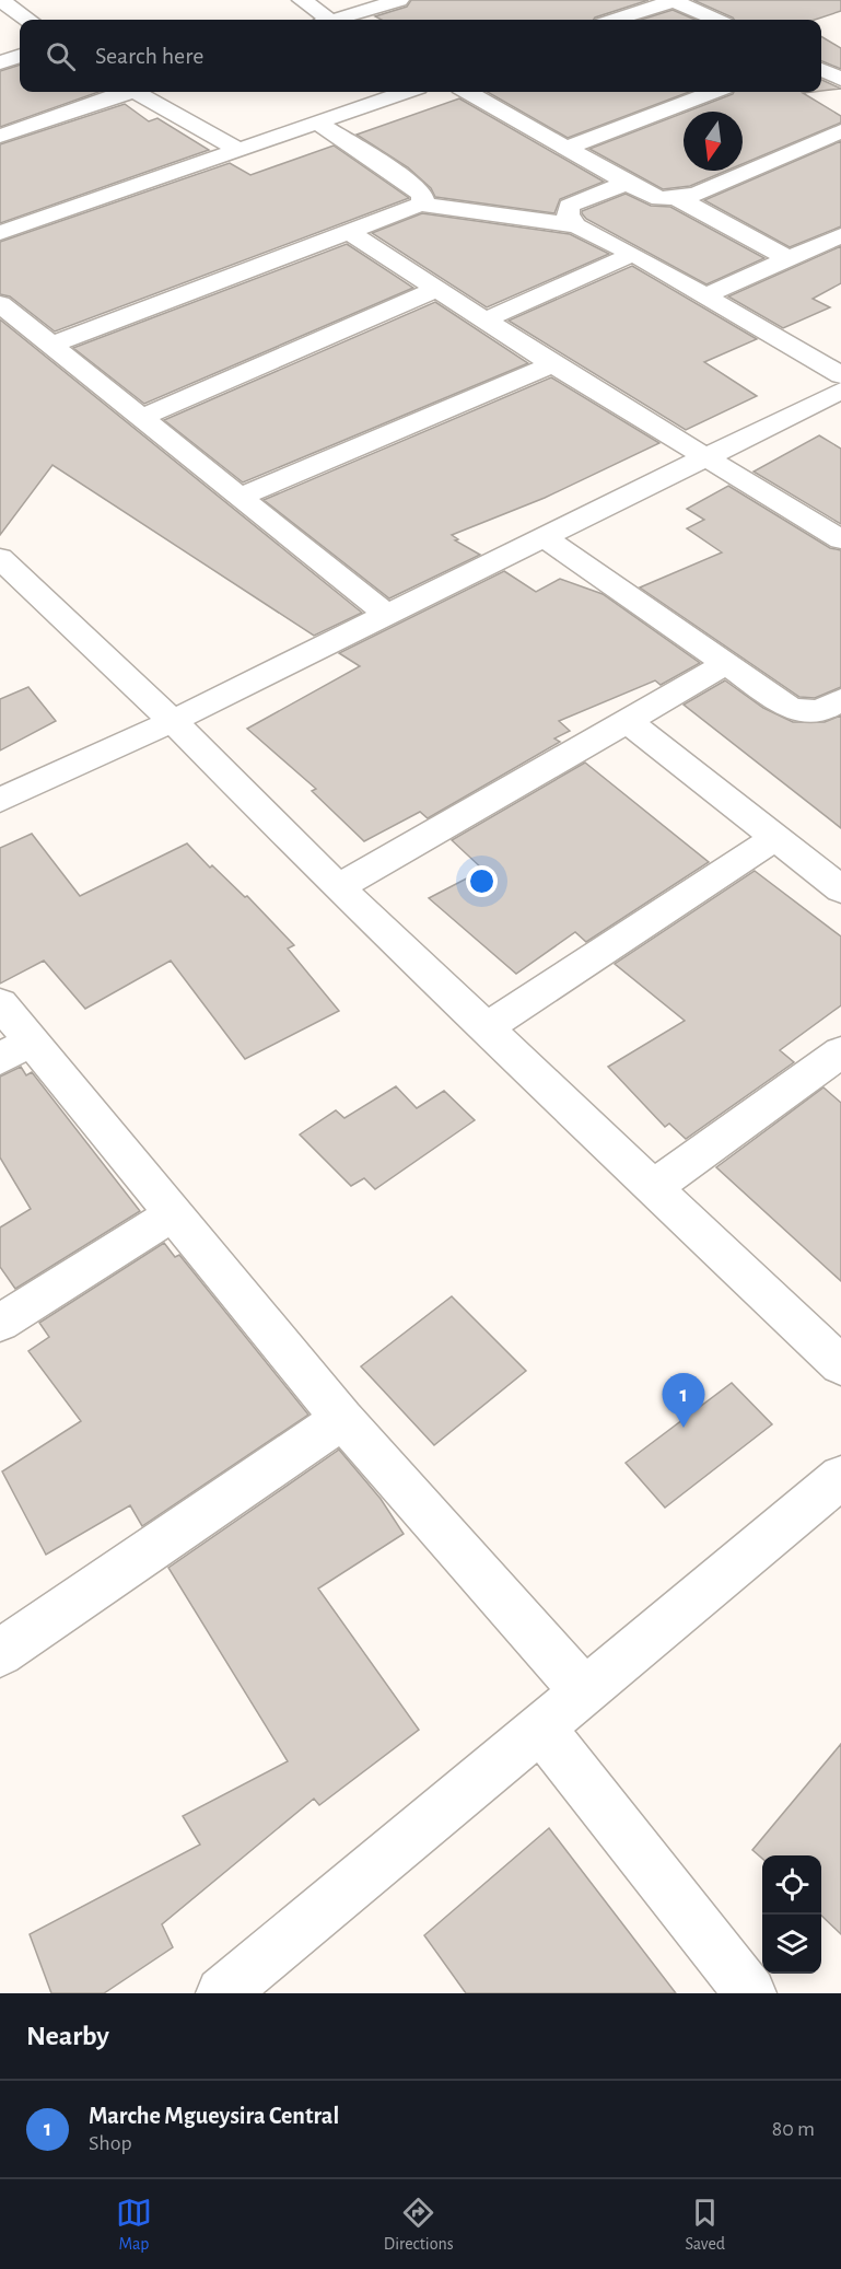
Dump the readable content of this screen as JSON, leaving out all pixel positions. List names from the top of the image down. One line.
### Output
{"north":"bottom","page":{"search":"Search here","pins":"1","heading":"Nearby","list":[{"mark":"1","name":"Marche Mgueysira Central","note":"Shop","value":"80 m"}],"nav":["Map","Directions","Saved"]}}
